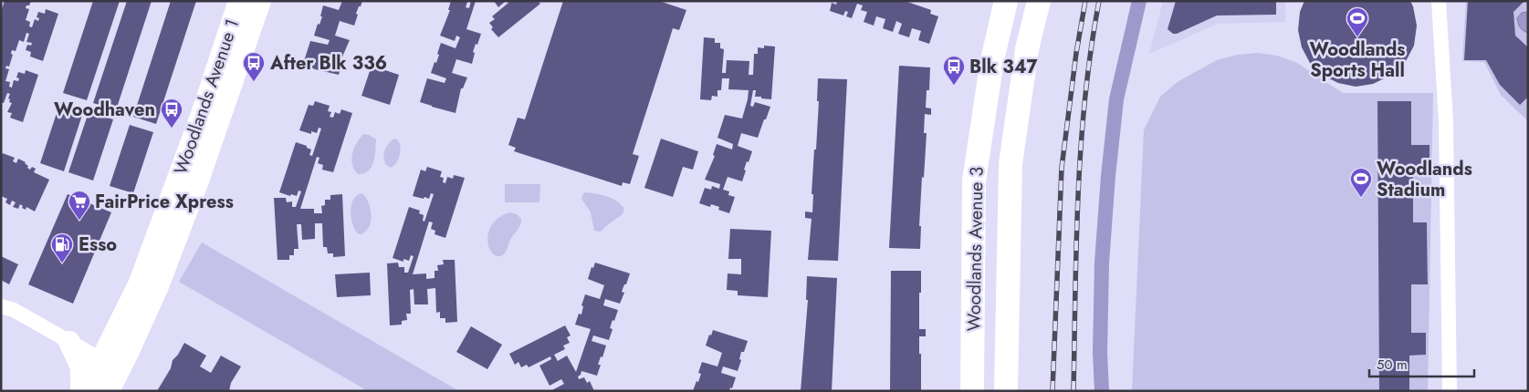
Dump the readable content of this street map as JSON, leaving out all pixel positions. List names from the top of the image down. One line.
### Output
{"streets":{"main road":["Woodlands Avenue 1","Woodlands Avenue 3"]},"places":{"sports":["Woodlands Sports Hall","Woodlands Stadium"],"bus stop":["After Blk 336","Blk 347","Woodhaven"],"supermarket":["FairPrice Xpress"],"fuel station":["Esso"]},"scale_bar":"50 m"}
